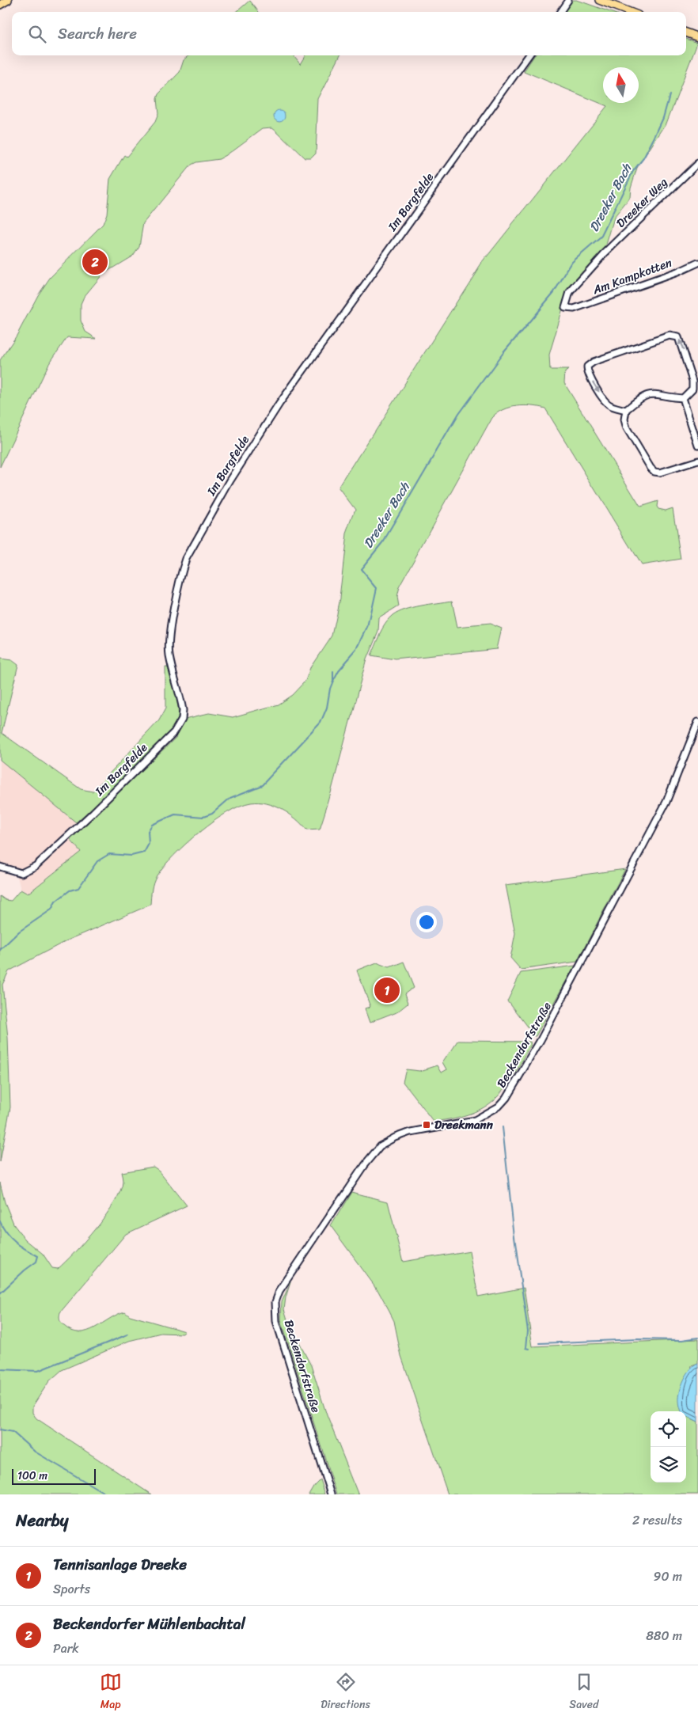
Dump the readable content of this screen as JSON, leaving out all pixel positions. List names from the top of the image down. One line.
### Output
{"streets":{"street":["Im Bargfelde","Dreeker Weg","Am Kampkotten","Beckendorfstraße"]},"crossings":[["Dreeker Weg","Am Kampkotten"]],"water":["Dreeker Bach"],"places":{"transit":["Dreekmann"]},"scale_bar":"100 m","north":"top","page":{"search":"Search here","pins":["2","1"],"scale":"100 m","heading":["Nearby","2 results"],"list":[{"mark":"1","name":"Tennisanlage Dreeke","note":"Sports","value":"90 m"},{"mark":"2","name":"Beckendorfer Mühlenbachtal","note":"Park","value":"880 m"}],"nav":["Map","Directions","Saved"]}}
